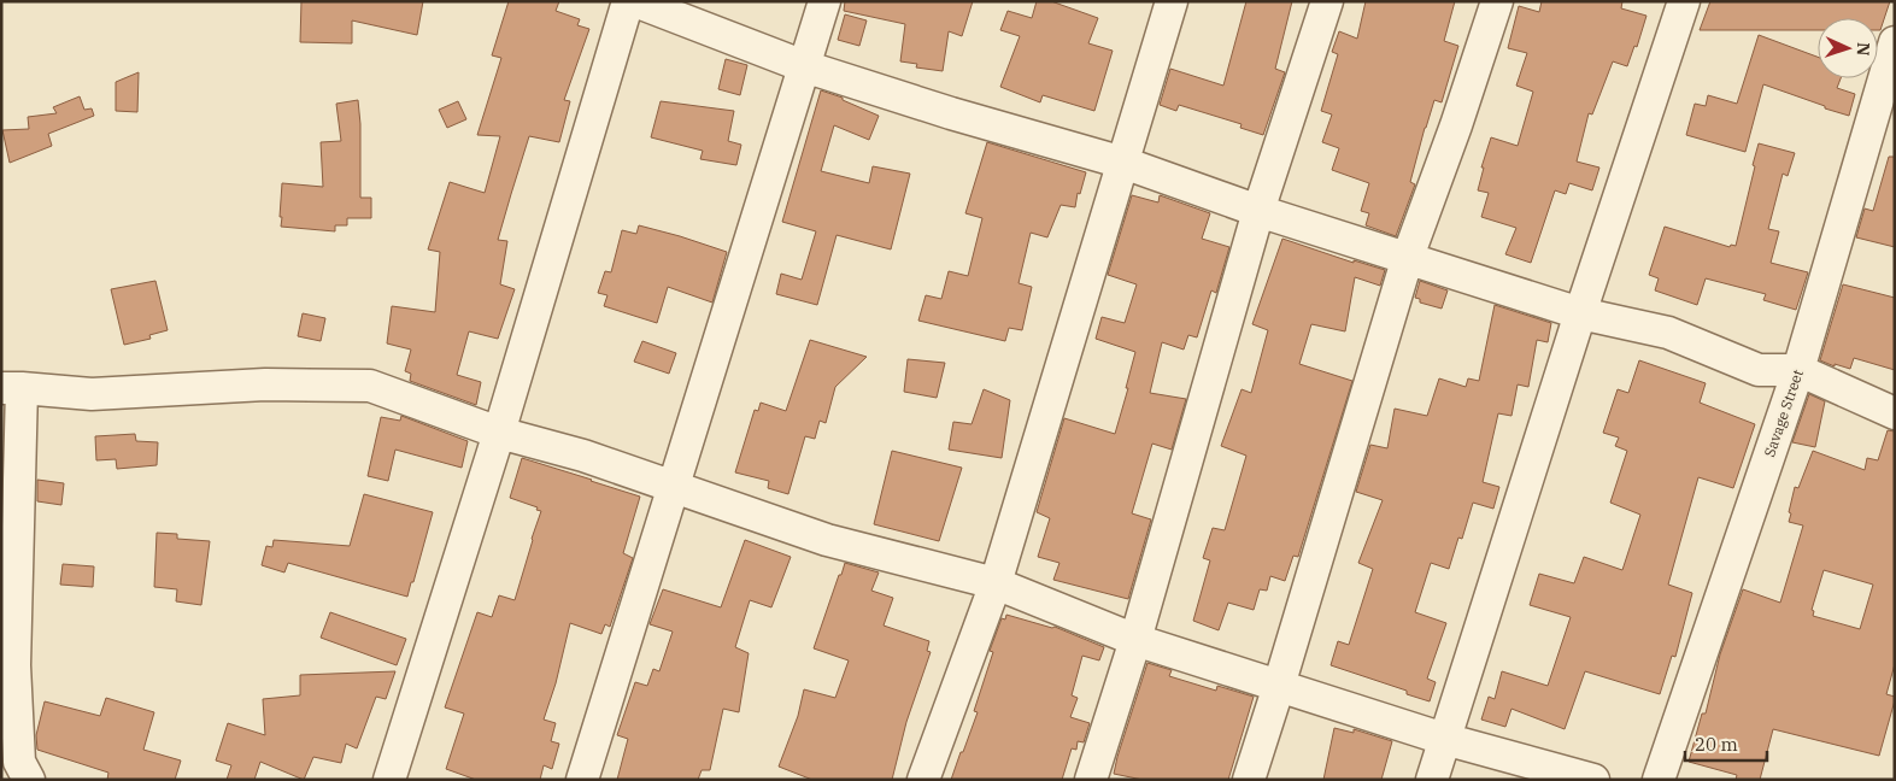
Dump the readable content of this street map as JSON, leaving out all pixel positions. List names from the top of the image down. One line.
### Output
{"streets":{"street":["Savage Street"]},"scale_bar":"20 m","north":"right"}
